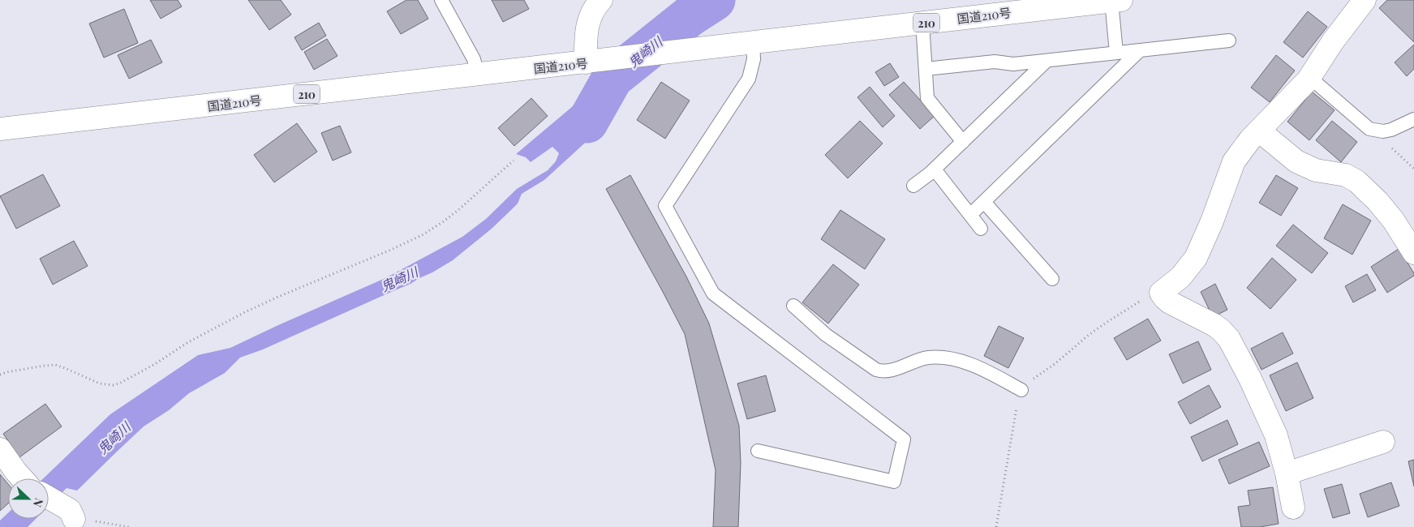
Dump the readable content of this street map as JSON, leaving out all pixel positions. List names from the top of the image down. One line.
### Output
{"streets":{"main road":["国道210号","210"]},"water":["鬼崎川"],"north":"right"}
